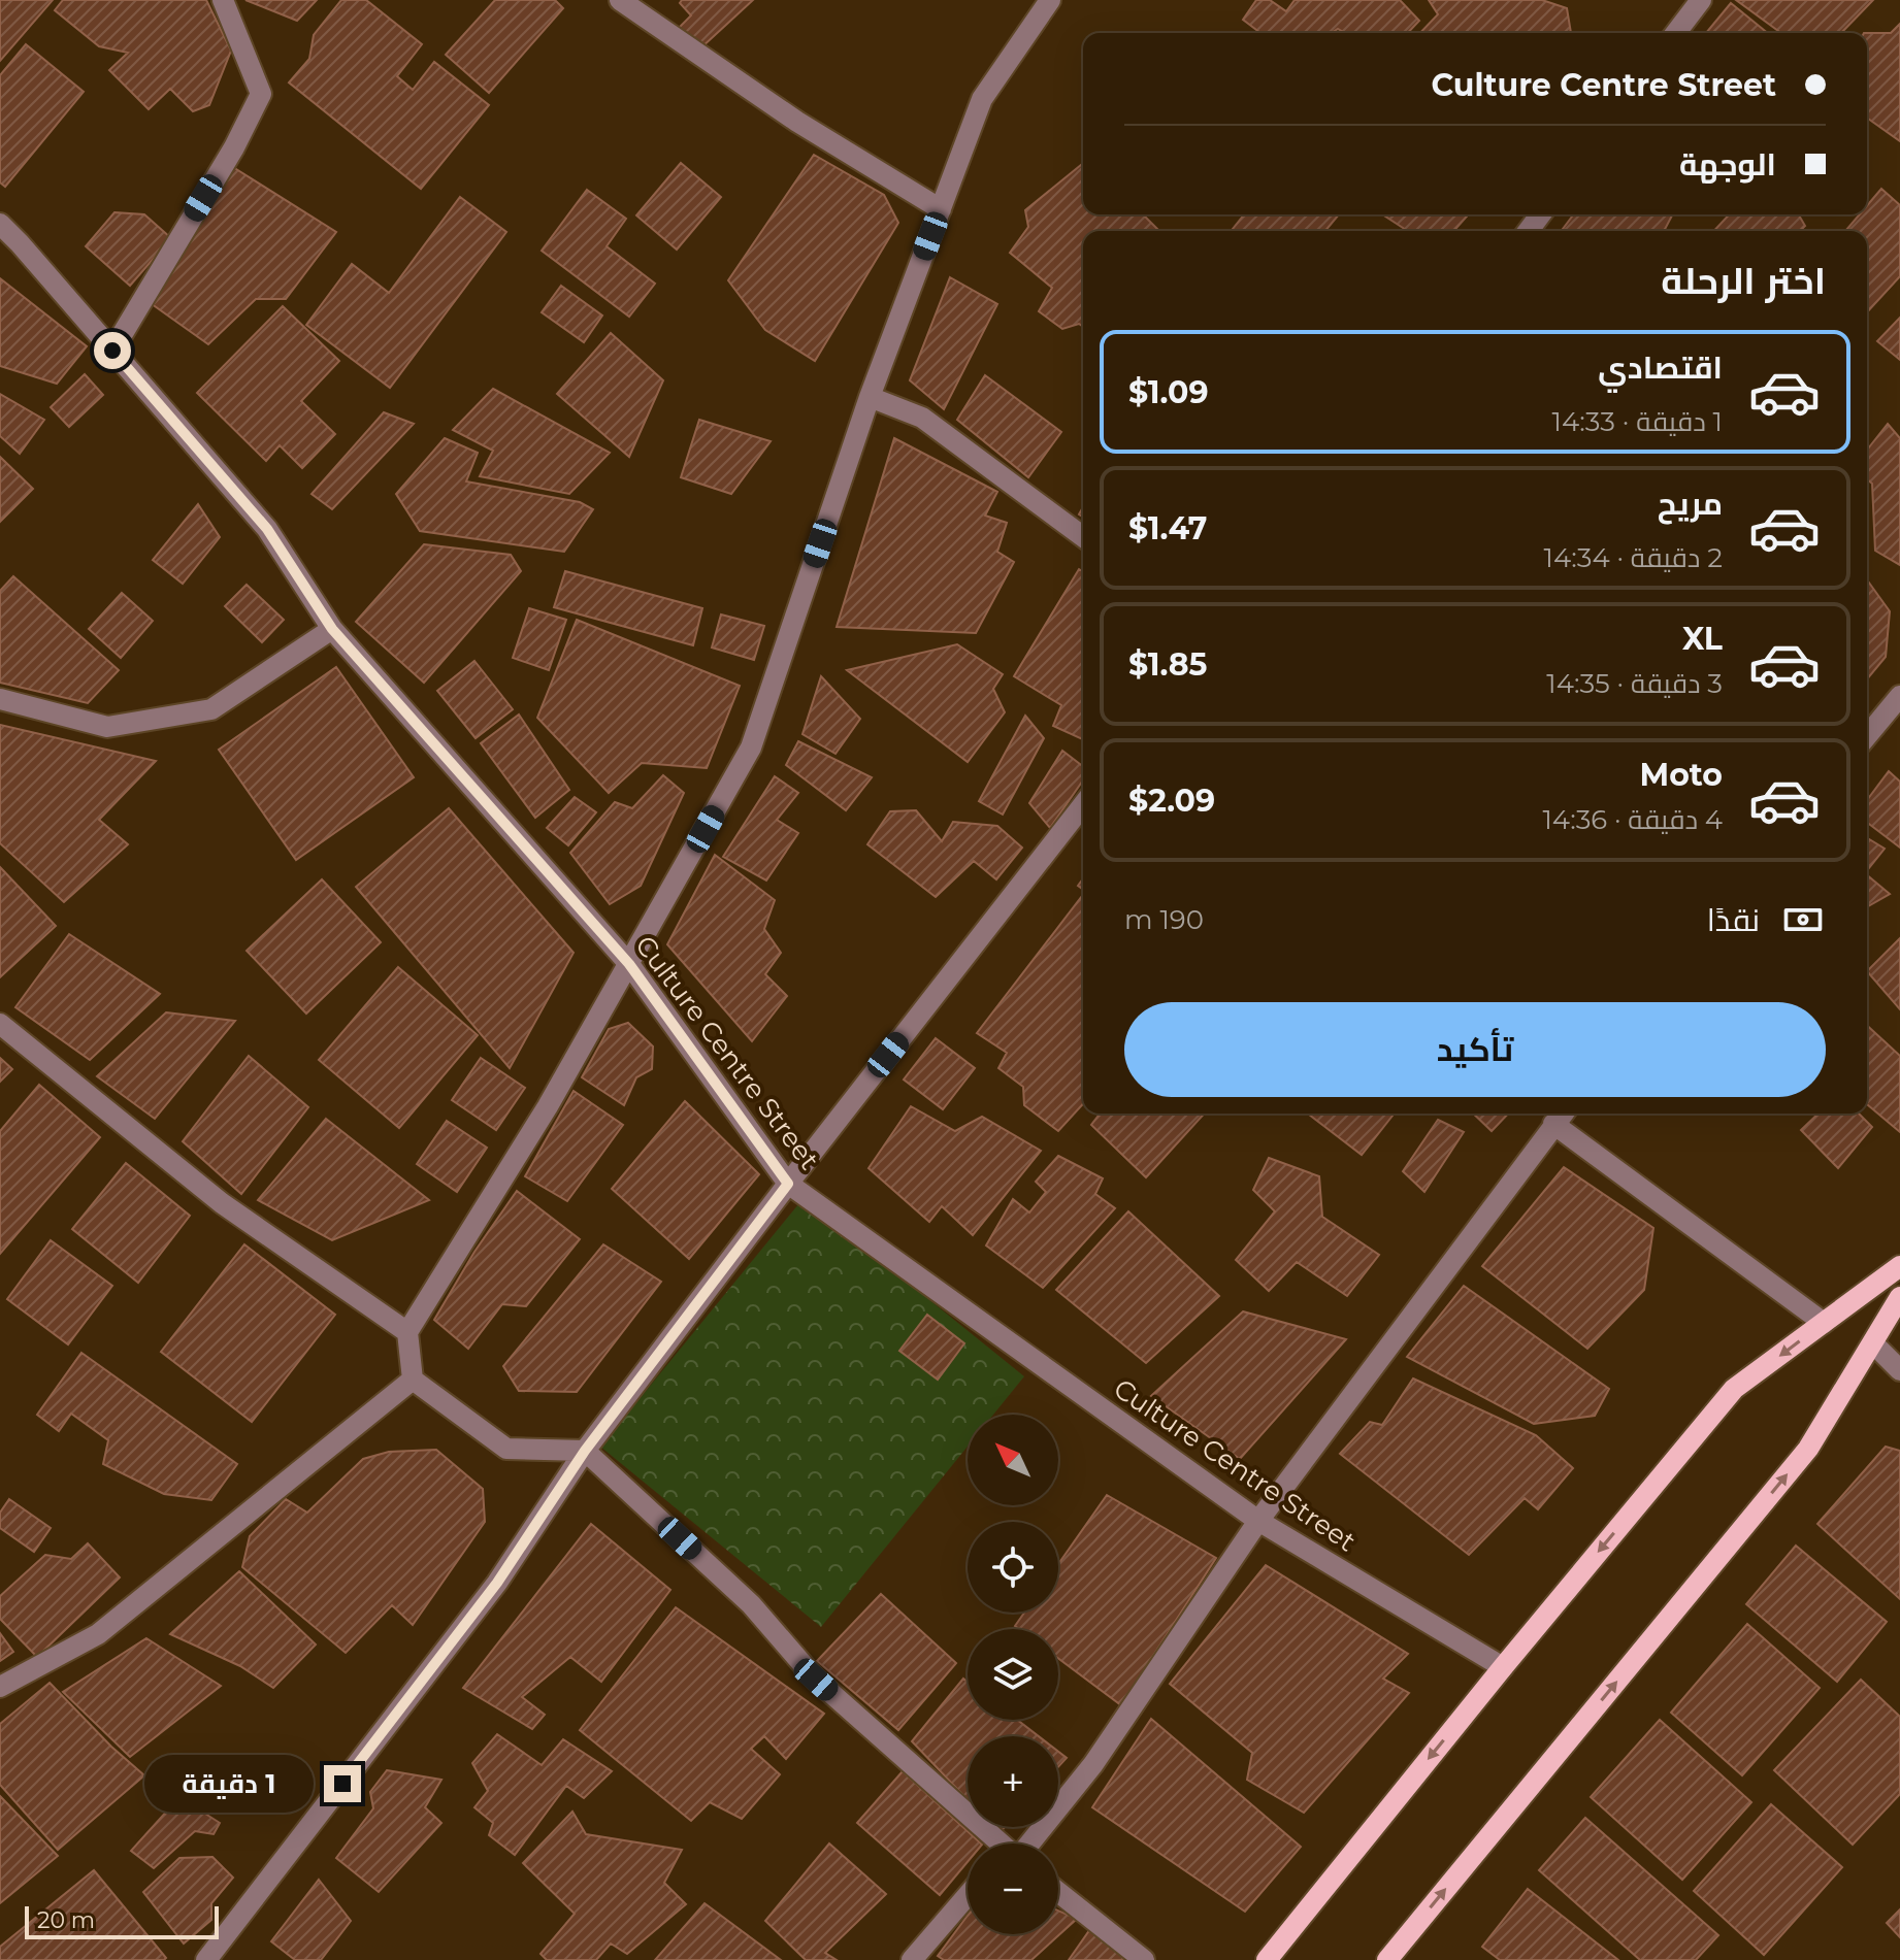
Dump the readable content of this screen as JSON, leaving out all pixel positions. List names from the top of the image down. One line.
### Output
{"streets":{"street":["Culture Centre Street"]},"scale_bar":"20 m","north":"top left","page":{"banner":["Culture Centre Street","الوجهة"],"heading":"اختر الرحلة","list":[{"name":"اقتصادي","note":"1 دقيقة · 14:33","value":"$1.09"},{"name":"مريح","note":"2 دقيقة · 14:34","value":"$1.47"},{"name":"XL","note":"3 دقيقة · 14:35","value":"$1.85"},{"name":"Moto","note":"4 دقيقة · 14:36","value":"$2.09"}],"pay":["نقدًا","190 m"],"buttons":"تأكيد","map_buttons":["+","−"],"bubble":"1 دقيقة","scale":"20 m"}}
